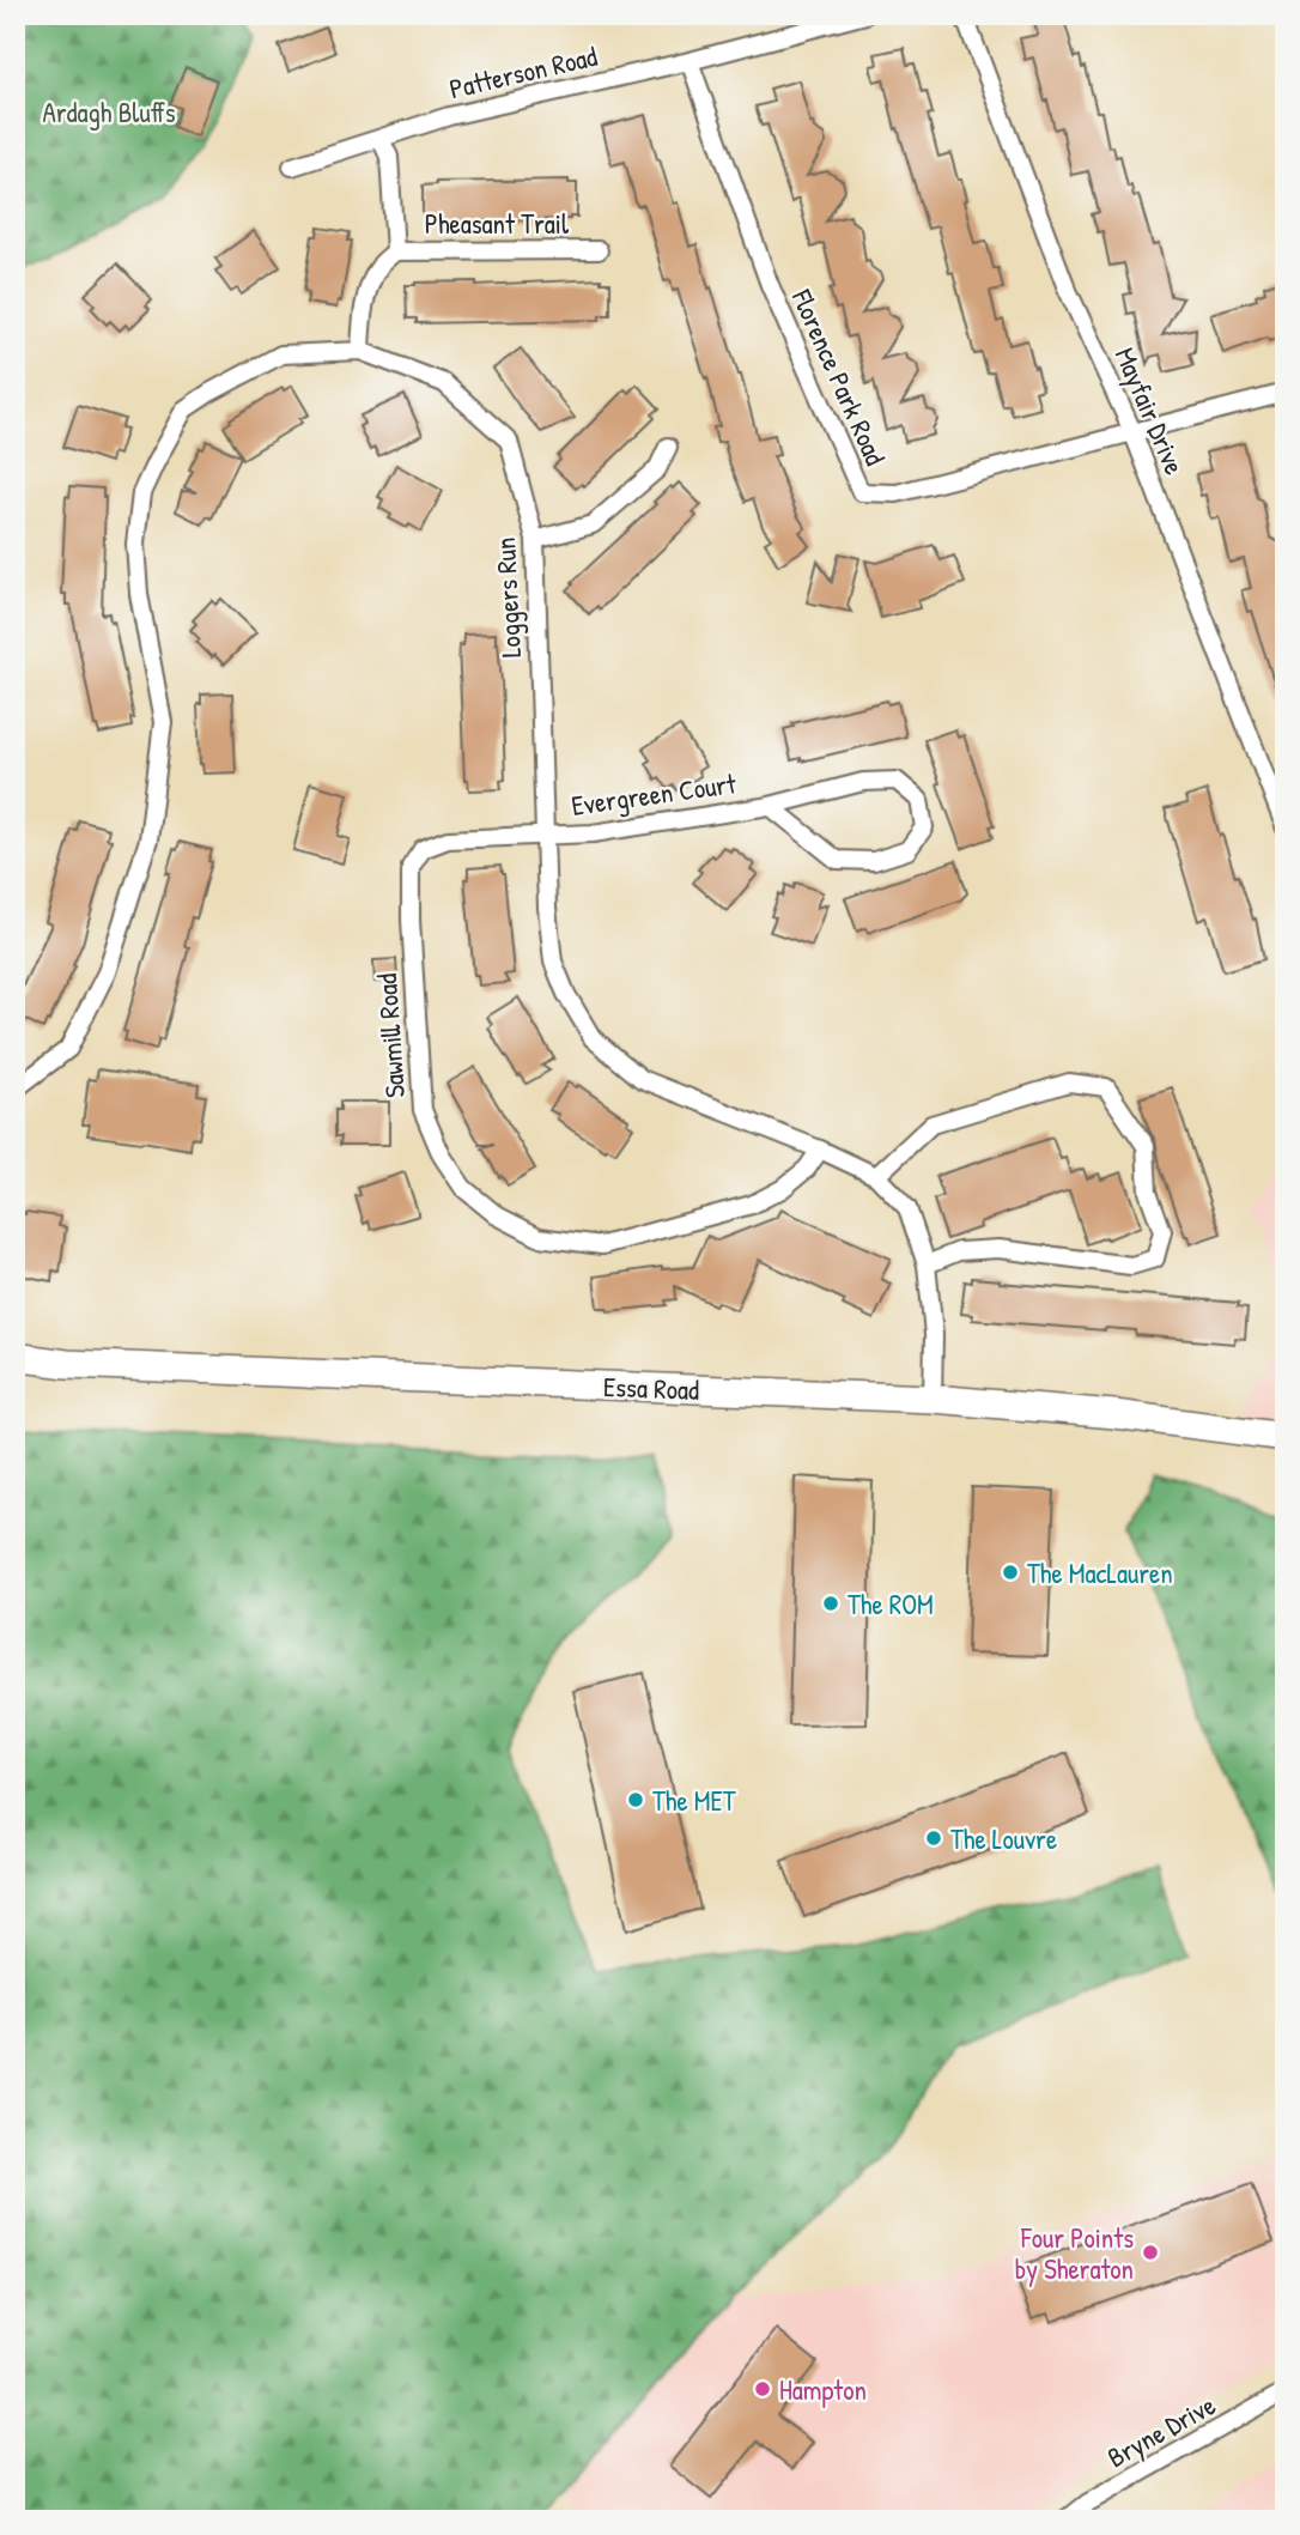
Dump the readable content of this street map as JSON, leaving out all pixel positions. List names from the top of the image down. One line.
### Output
{"streets":{"main road":["Essa Road"],"street":["Patterson Road","Pheasant Trail","Florence Park Road","Mayfair Drive","Loggers Run","Evergreen Court","Sawmill Road","Bryne Drive"]},"crossings":[["Patterson Road","Florence Park Road"],["Florence Park Road","Mayfair Drive"],["Loggers Run","Evergreen Court"],["Loggers Run","Sawmill Road"],["Loggers Run","Essa Road"],["Evergreen Court","Sawmill Road"]],"parks":["Ardagh Bluffs"],"places":["The MacLauren","The ROM","The MET","The Louvre","Four Points by Sheraton","Hampton"]}
